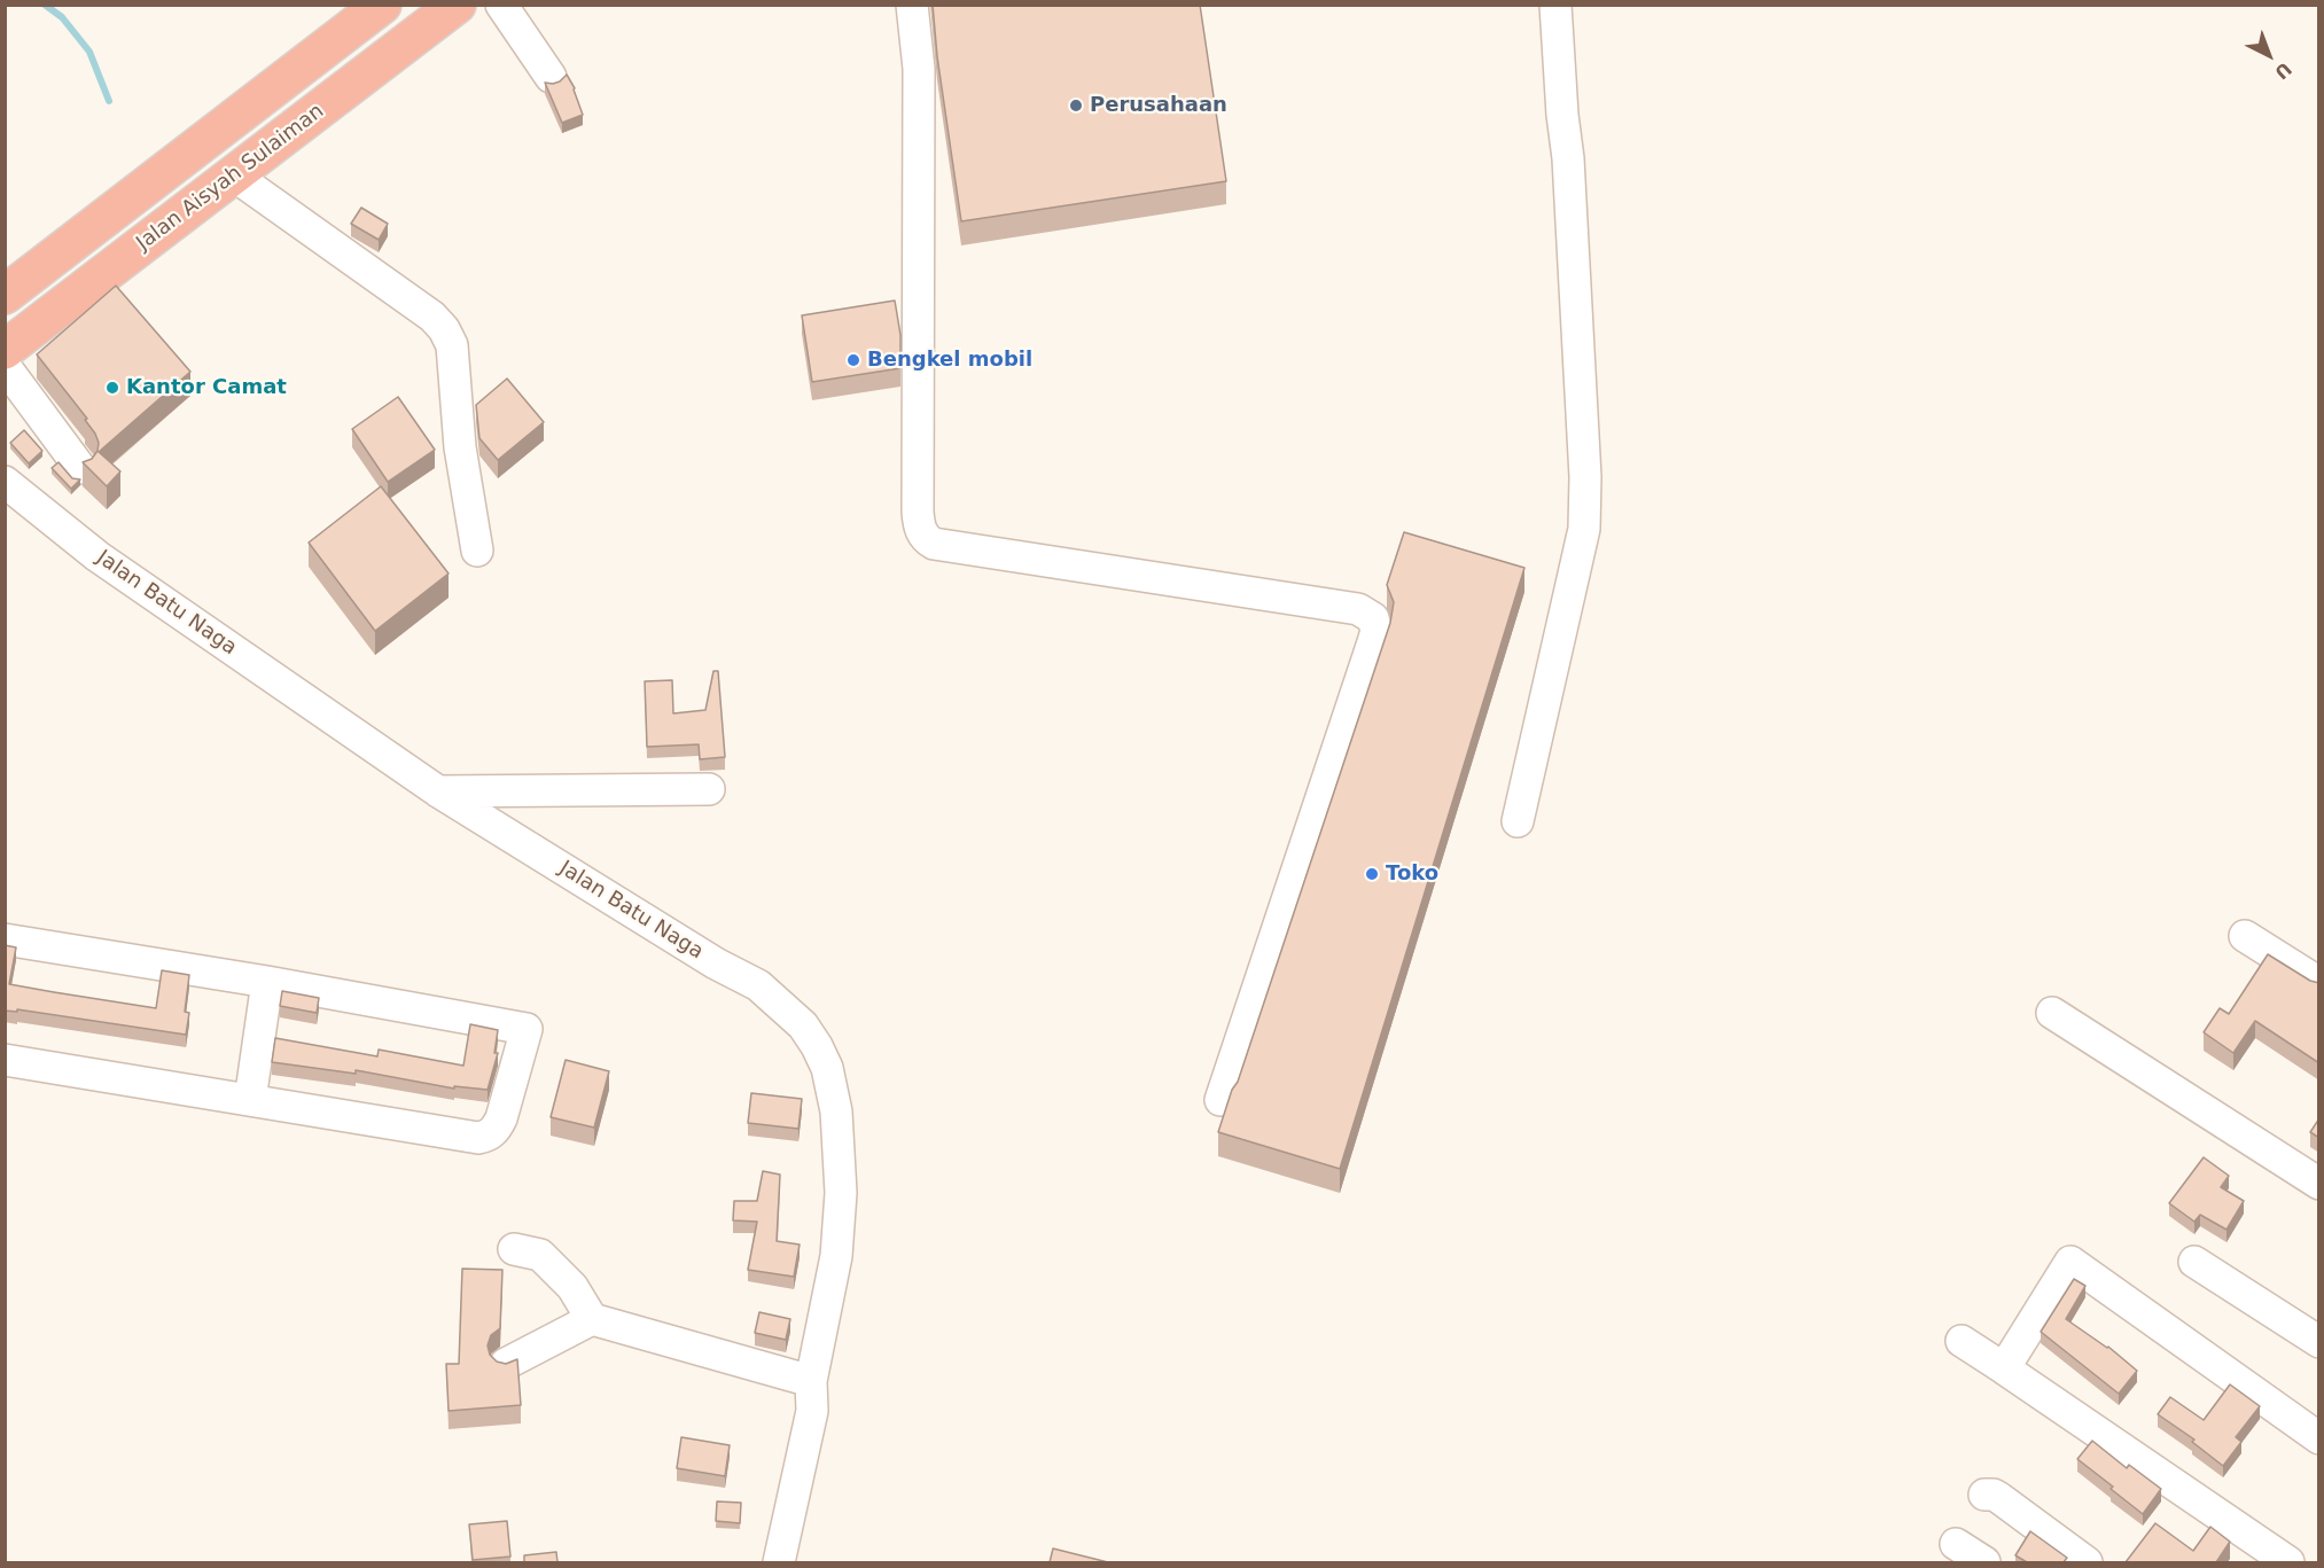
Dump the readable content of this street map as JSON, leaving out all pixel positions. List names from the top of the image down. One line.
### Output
{"streets":{"highway":["Jalan Aisyah Sulaiman"],"street":["Jalan Batu Naga"]},"places":["Perusahaan","Bengkel mobil","Kantor Camat","Toko"],"north":"bottom right"}
